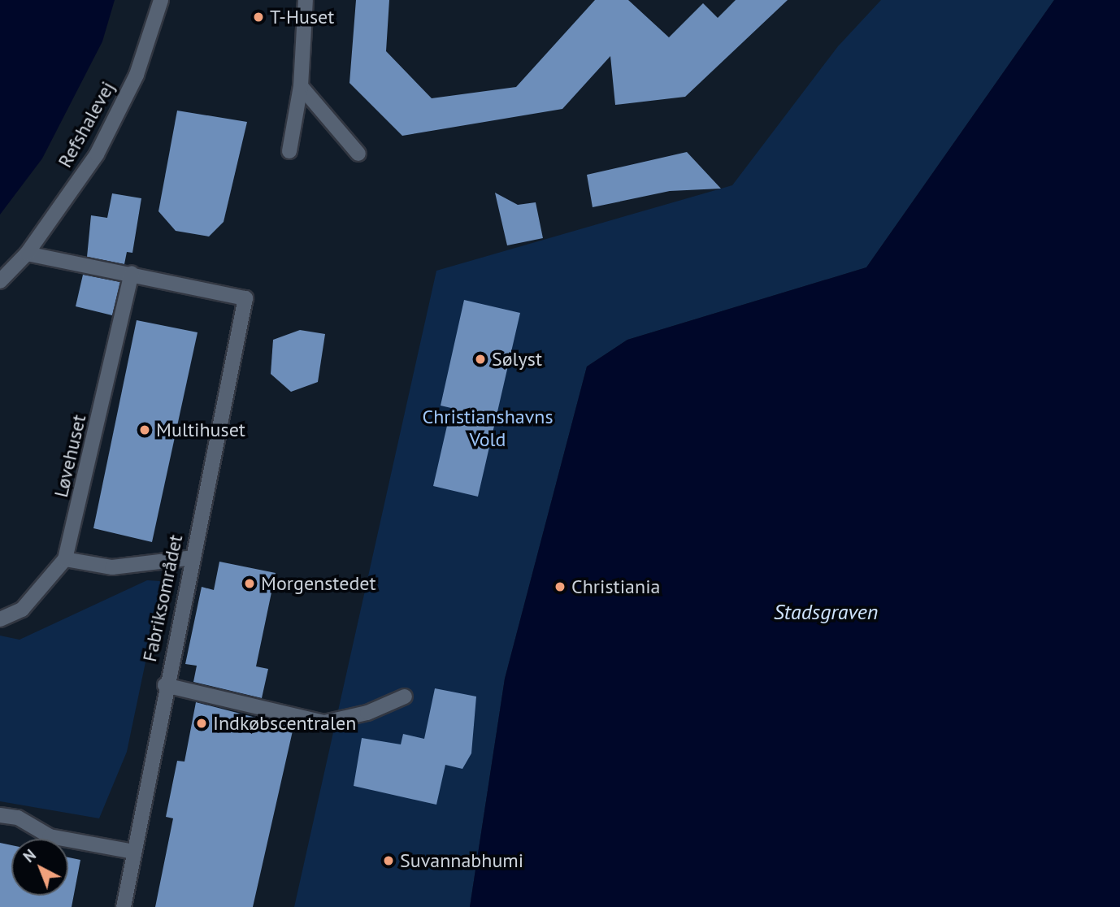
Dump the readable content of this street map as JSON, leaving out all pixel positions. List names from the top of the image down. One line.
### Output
{"streets":{"street":["Refshalevej","Løvehuset","Fabriksområdet"]},"crossings":[["Løvehuset","Fabriksområdet"]],"water":["Stadsgraven"],"parks":["Christianshavns Vold"],"places":["T-Huset","Sølyst","Multihuset","Morgenstedet","Christiania","Indkøbscentralen","Suvannabhumi"],"north":"top left"}
